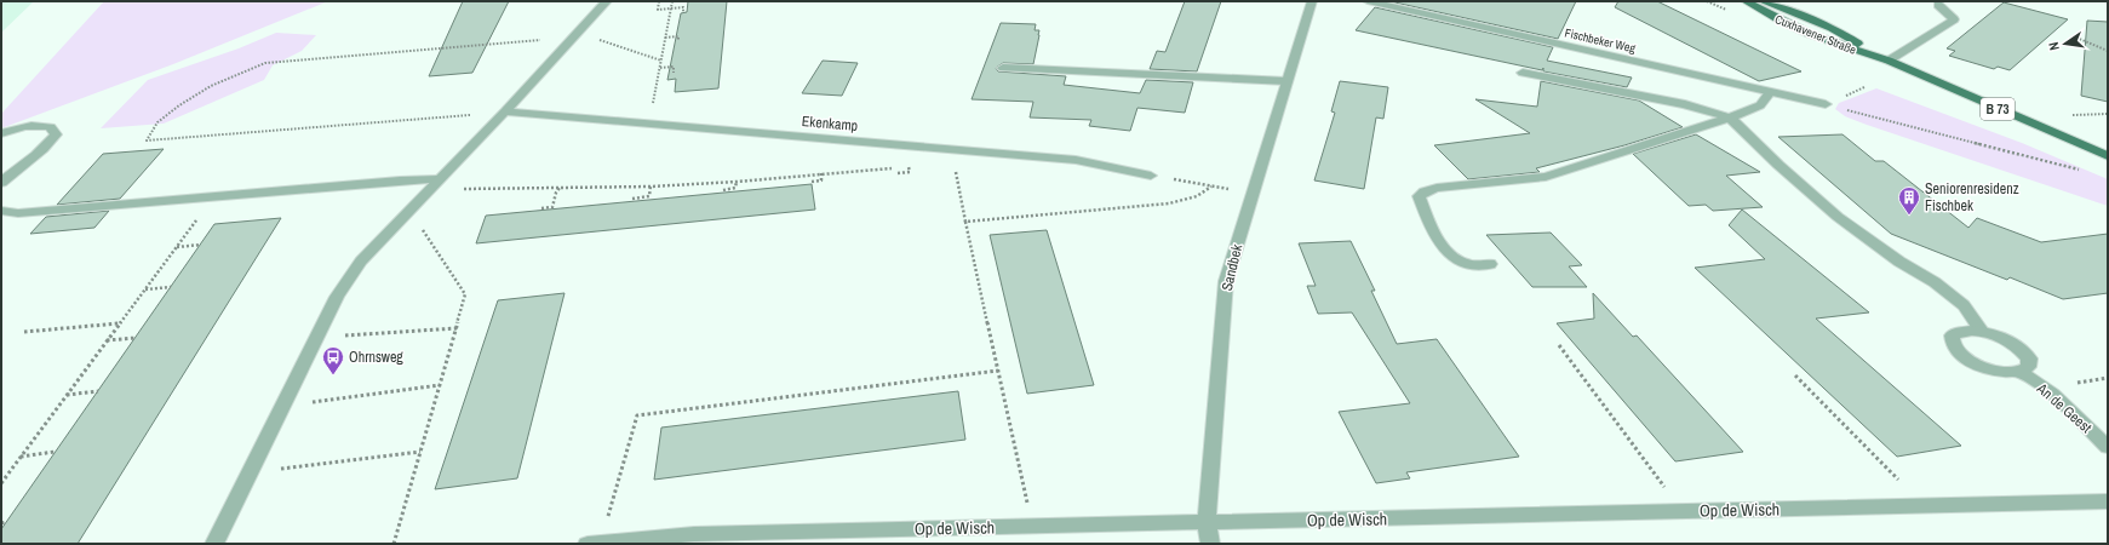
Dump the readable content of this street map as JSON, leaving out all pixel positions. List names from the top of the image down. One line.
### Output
{"streets":{"main road":["Cuxhavener Straße","B 73"],"street":["Fischbeker Weg","Ekenkamp","Sandbek","An de Geest","Op de Wisch"]},"crossings":[["Sandbek","Op de Wisch"]],"places":{"building":["Seniorenresidenz Fischbek"],"bus stop":["Ohrnsweg"]},"north":"left"}
